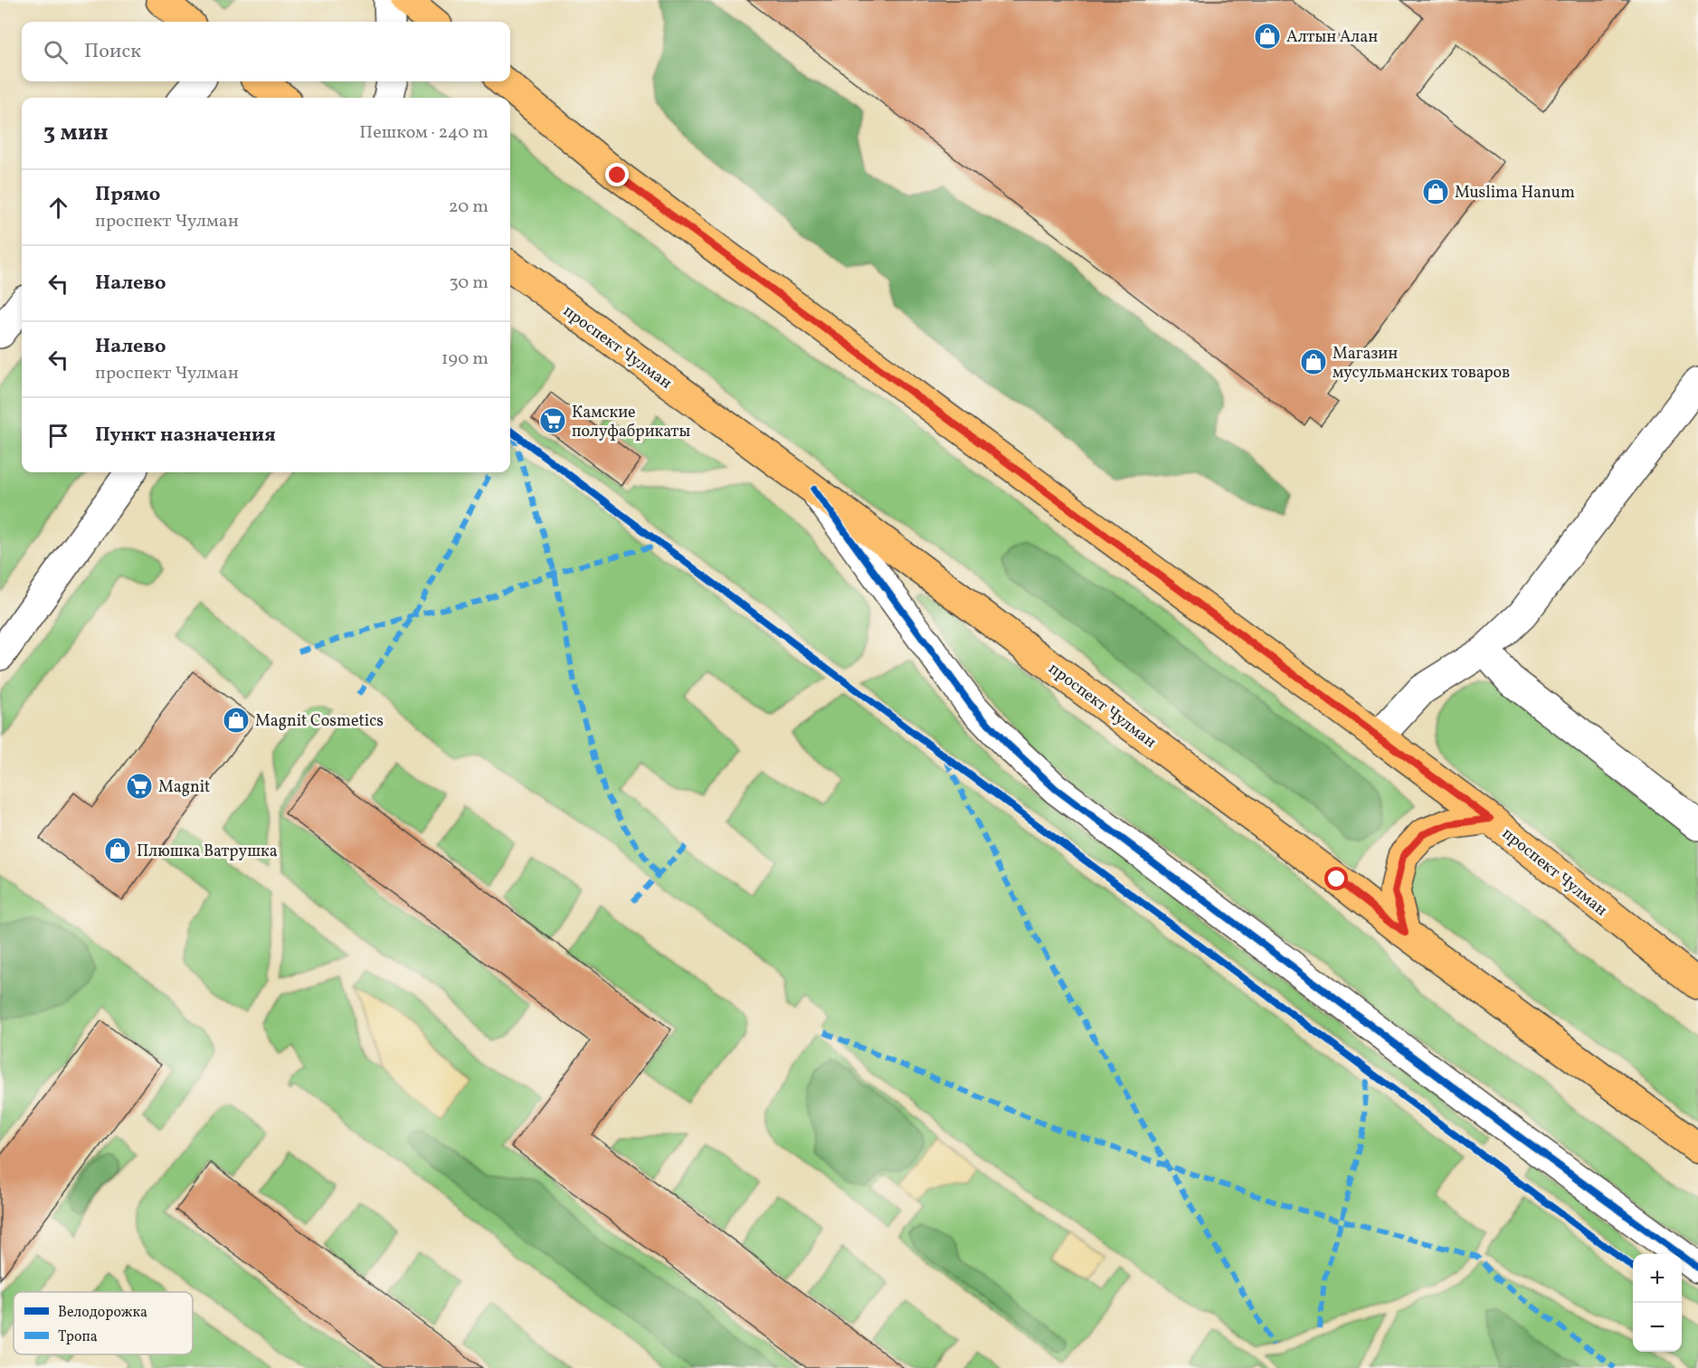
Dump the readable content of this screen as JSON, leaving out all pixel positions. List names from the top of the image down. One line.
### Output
{"streets":{"main road":["проспект Чулман"]},"places":{"shop":["Алтын Алан","Muslima Hanum","Магазин мусульманских товаров","Magnit Cosmetics","Плюшка Ватрушка"],"supermarket":["Камские полуфабрикаты","Magnit"]},"legend":["Велодорожка","Тропа"],"page":{"search":"Поиск","heading":["3 мин","Пешком · 240 m"],"list":[["Прямо","проспект Чулман","20 m"],["Налево","30 m"],["Налево","проспект Чулман","190 m"],"Пункт назначения"],"map_buttons":["+","−"]}}
